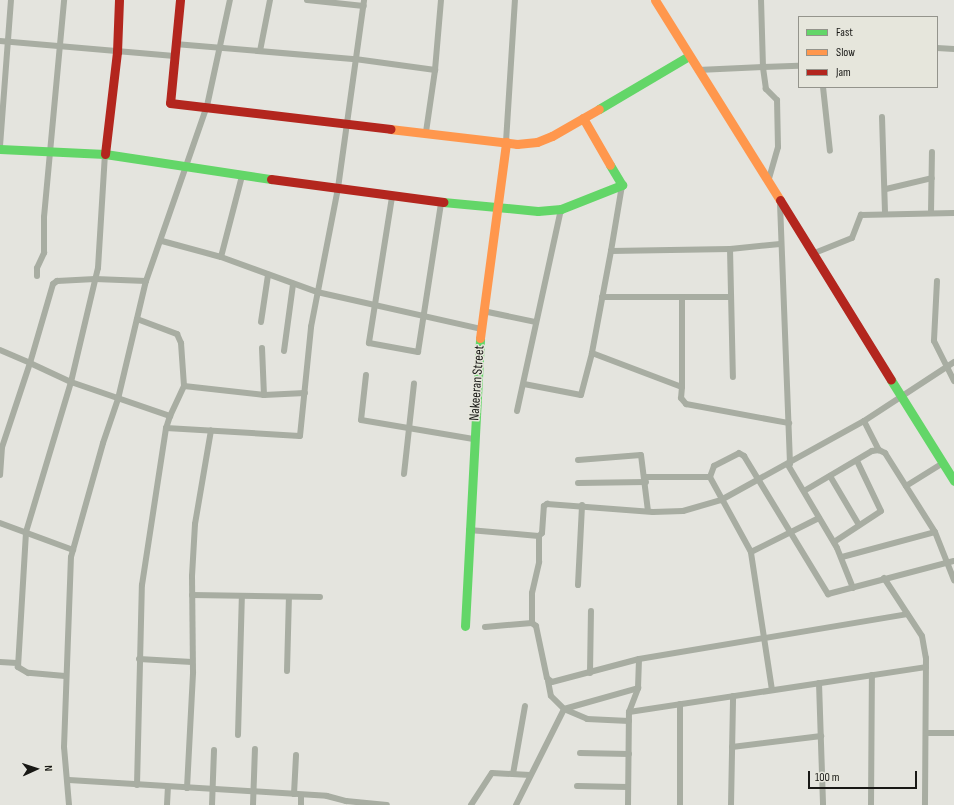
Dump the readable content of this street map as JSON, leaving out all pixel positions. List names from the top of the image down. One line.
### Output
{"streets":{"street":["Nakeeran Street"]},"legend":["Fast","Slow","Jam"],"scale_bar":"100 m","north":"right"}
